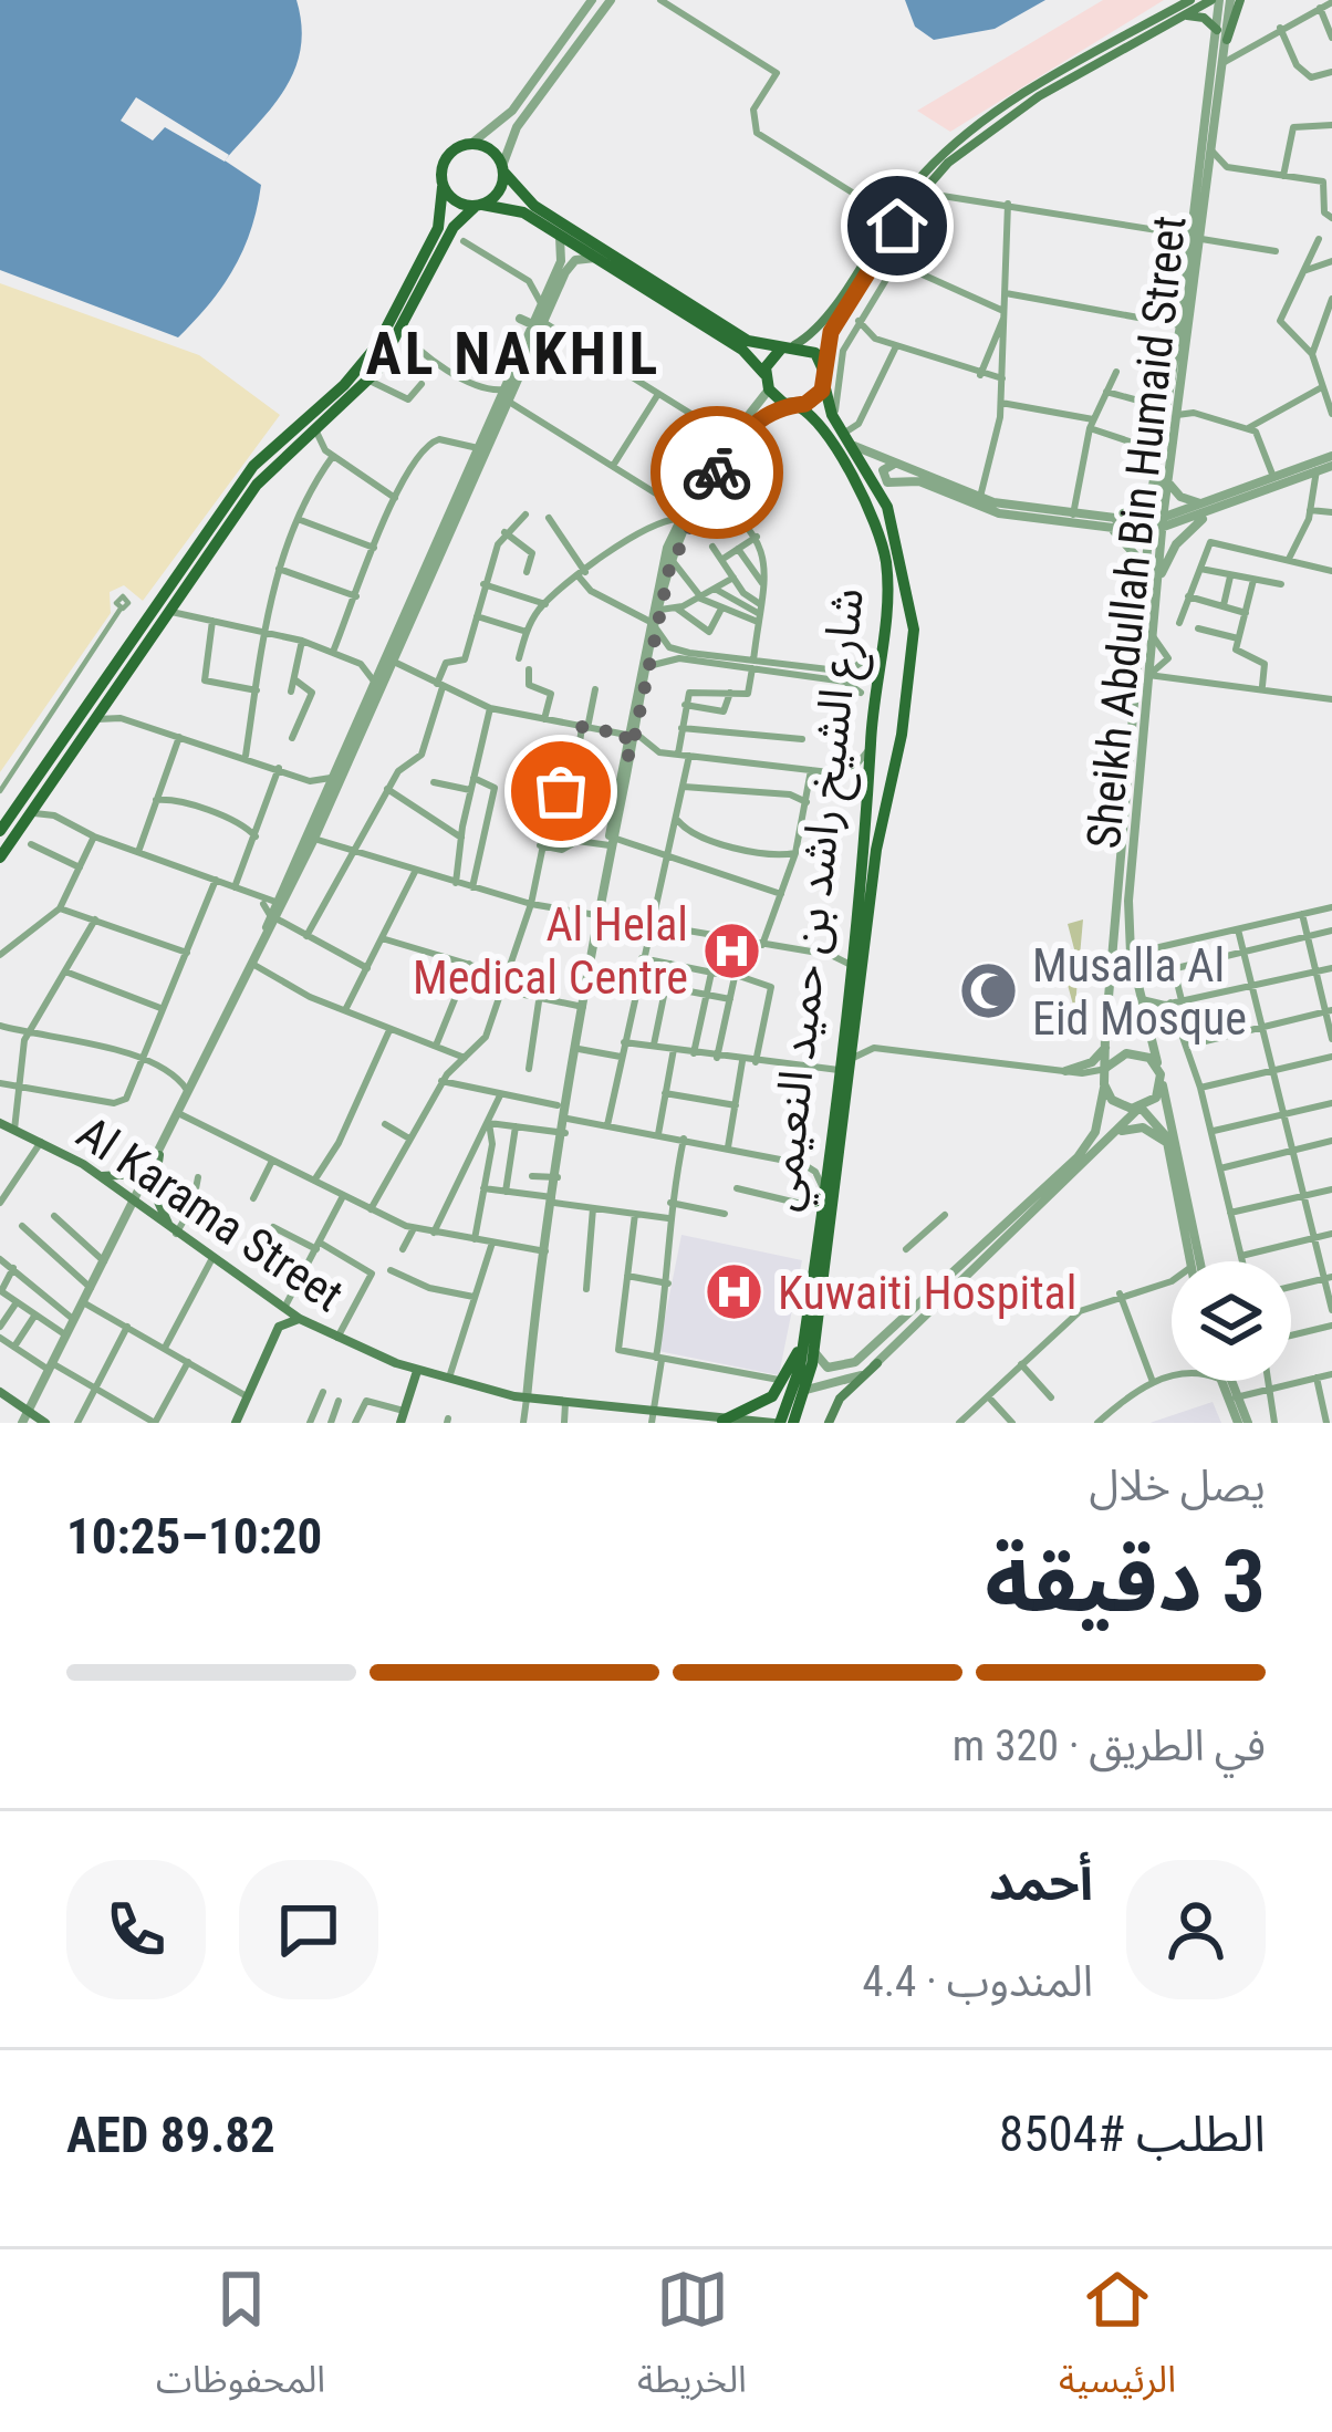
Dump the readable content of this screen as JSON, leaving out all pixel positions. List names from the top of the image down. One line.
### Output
{"streets":{"main road":["شارع الشيخ راشد بن حميد النعيمي","Al Karama Street"],"street":["Sheikh Abdullah Bin Humaid Street"]},"crossings":[["شارع الشيخ راشد بن حميد النعيمي","Al Karama Street"]],"districts":["AL NAKHIL"],"places":{"hospital":["Al Helal Medical Centre","Kuwaiti Hospital"],"mosque":["Musalla Al Eid Mosque"]},"page":{"heading":["3 دقيقة","يصل خلال","10:20–10:25"],"panel":["أحمد","المندوب · 4.4","الطلب #8504","AED 89.82"],"bar":"في الطريق · 320 m","tabs":["الرئيسية","الخريطة","المحفوظات"]}}
